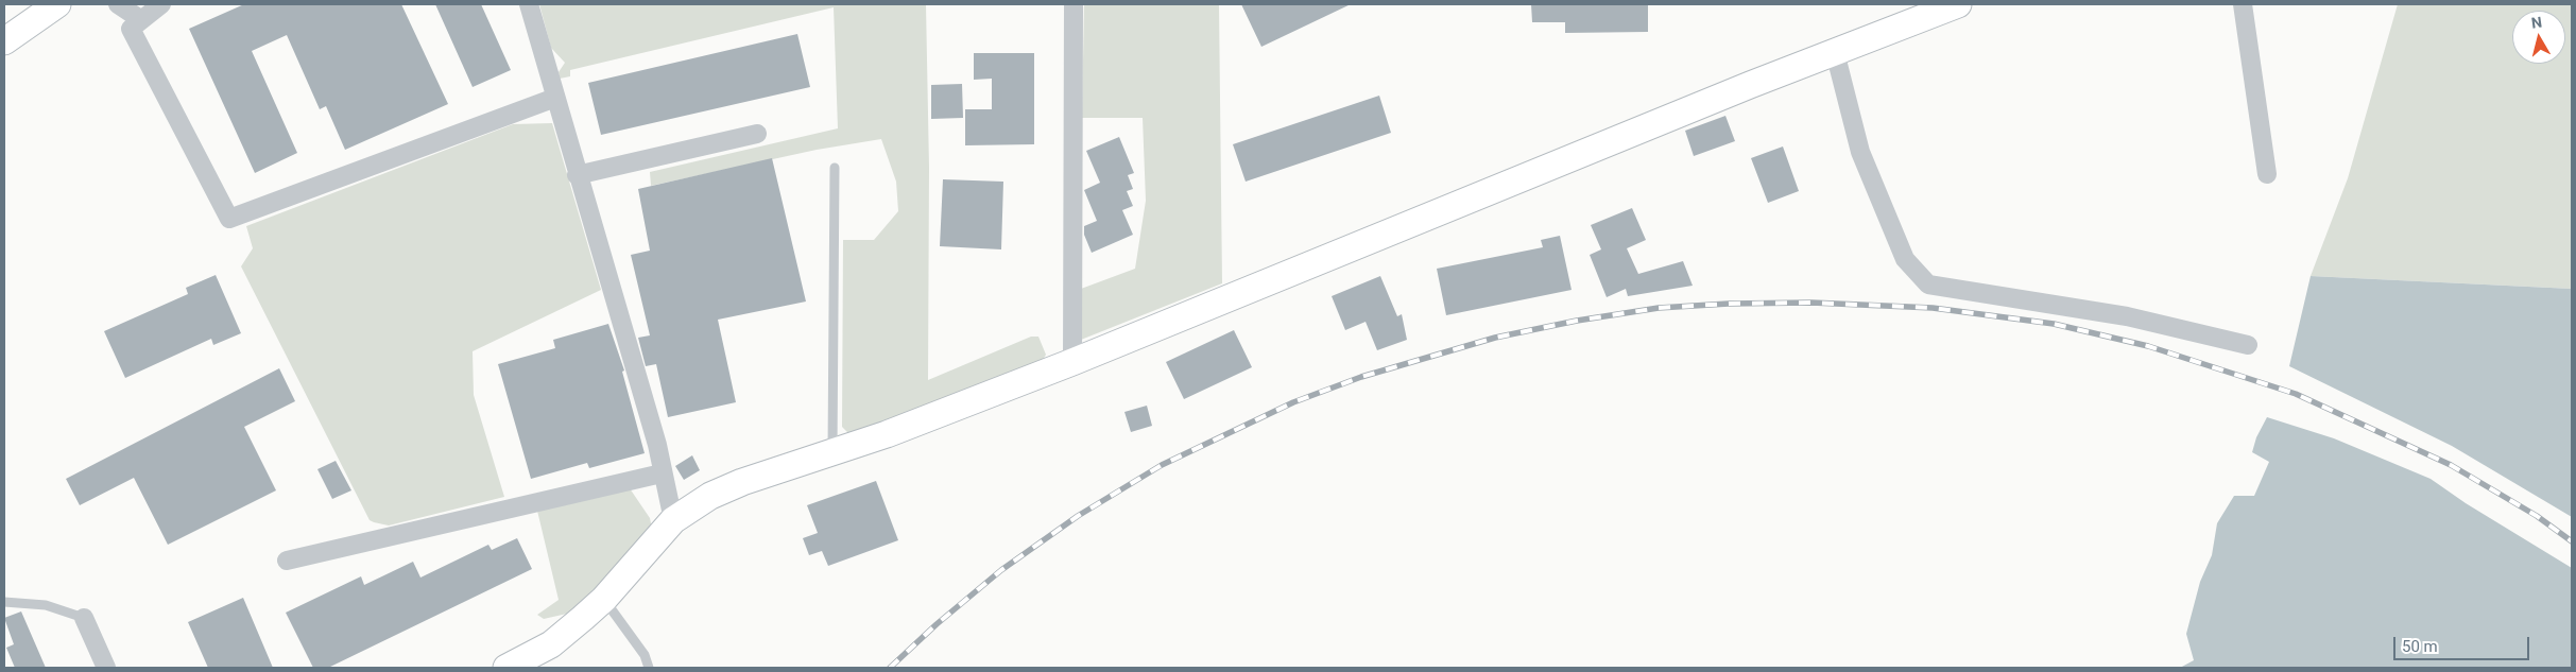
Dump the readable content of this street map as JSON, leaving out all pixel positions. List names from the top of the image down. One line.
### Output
{"scale_bar":"50 m","north":"top"}
